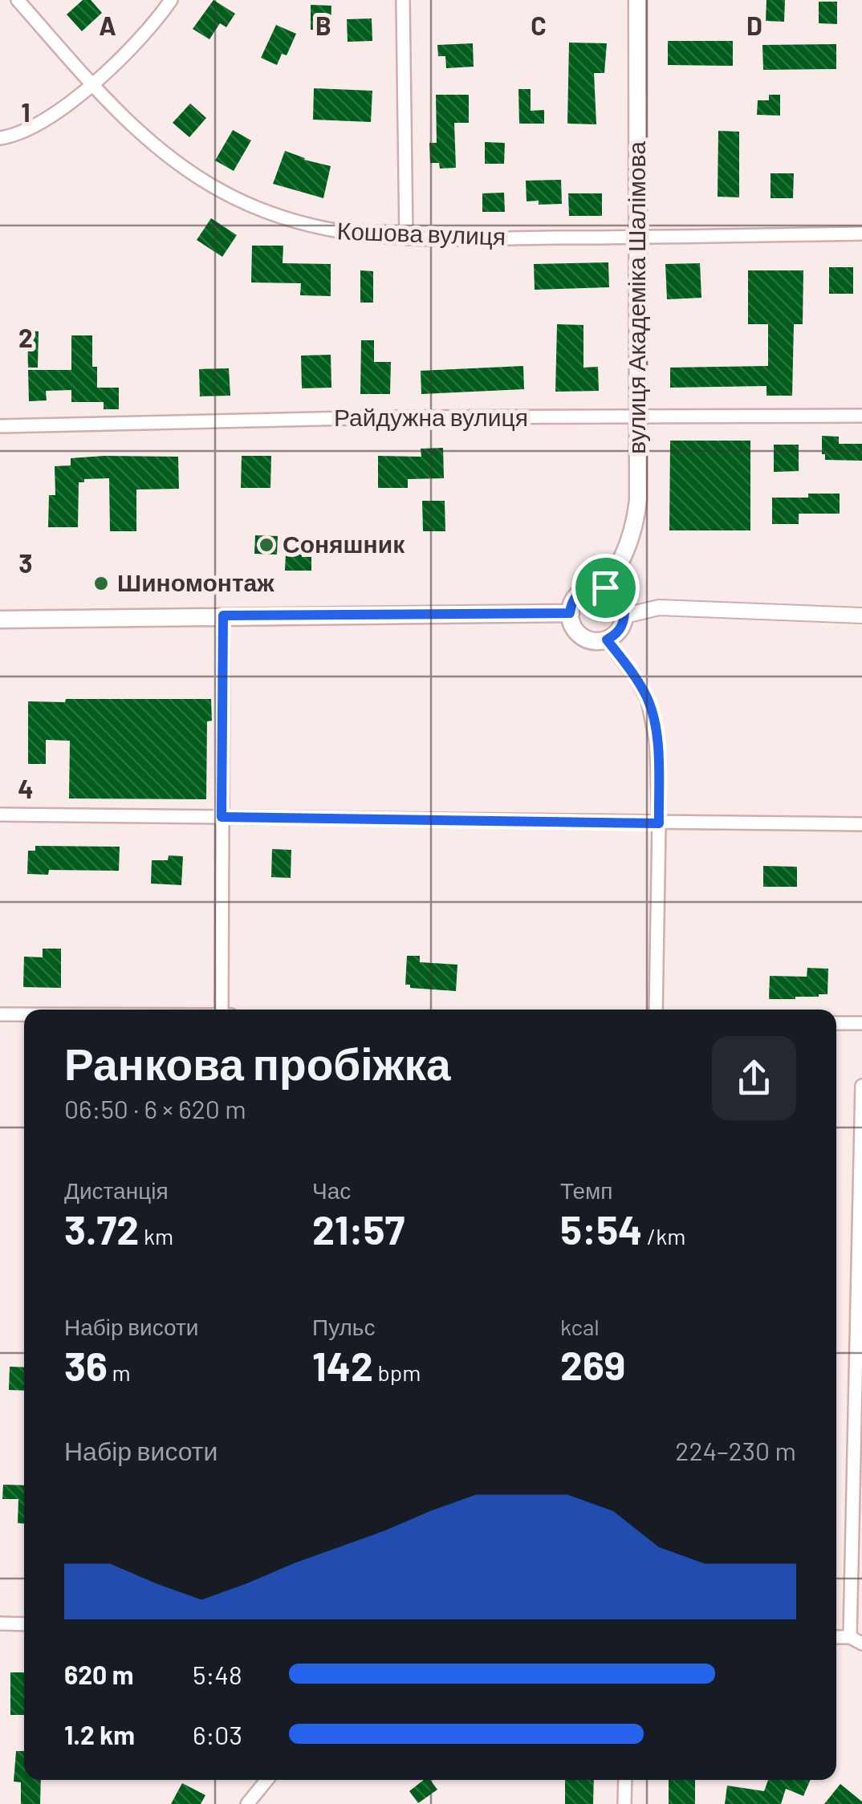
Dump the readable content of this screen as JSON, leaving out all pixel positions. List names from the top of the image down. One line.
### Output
{"streets":{"main road":["вулиця Академіка Шалімова"],"street":["Кошова вулиця","Райдужна вулиця"]},"crossings":[["Кошова вулиця","вулиця Академіка Шалімова"],["вулиця Академіка Шалімова","Райдужна вулиця"]],"places":["Соняшник","Шиномонтаж"],"page":{"heading":["Ранкова пробіжка","06:50 · 6 × 620 m"],"stats":[["Дистанція","3.72 km"],["Час","21:57"],["Темп","5:54 /km"],["Набір висоти","36 m"],["Пульс","142 bpm"],["kcal","269"]],"chart":["Набір висоти","224–230 m"],"list":[{"name":"620 m","note":"5:48"},{"name":"1.2 km","note":"6:03"}]},"grid":{"columns":["A","B","C","D"],"rows":["1","2","3","4"]}}
